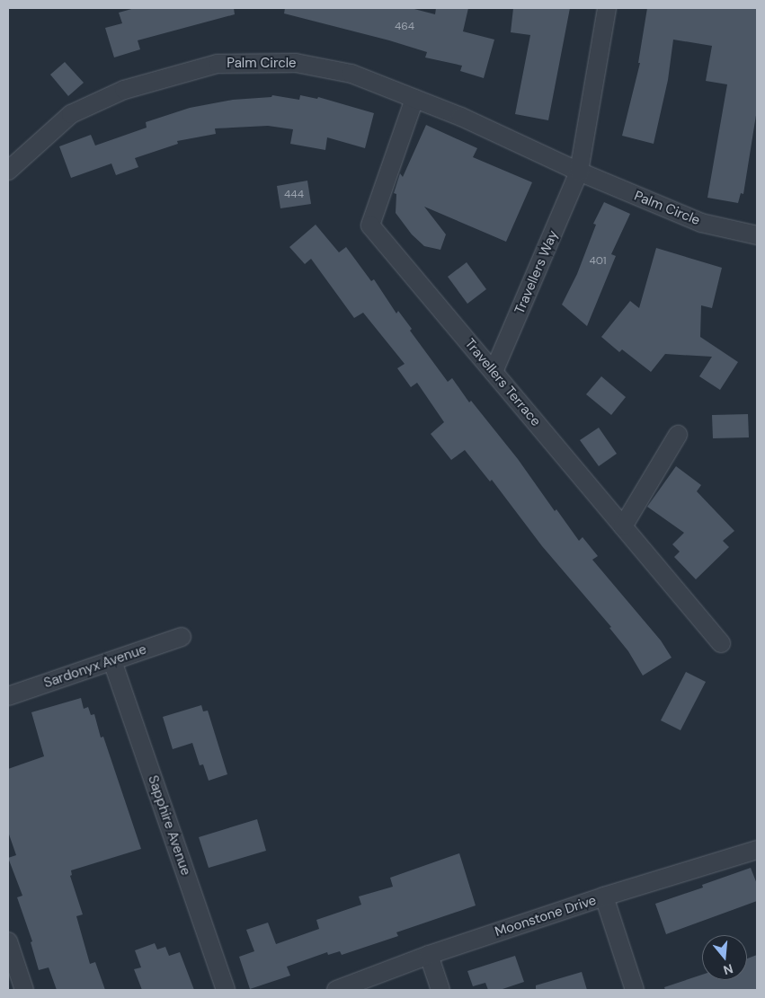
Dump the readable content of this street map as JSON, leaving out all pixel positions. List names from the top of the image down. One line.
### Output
{"streets":{"street":["Palm Circle","Travellers Way","Travellers Terrace","Sardonyx Avenue","Sapphire Avenue","Moonstone Drive"]},"crossings":[["Palm Circle","Travellers Way"],["Palm Circle","Travellers Terrace"],["Travellers Way","Travellers Terrace"],["Sardonyx Avenue","Sapphire Avenue"]],"house_numbers":["464","444","401"],"north":"bottom"}
